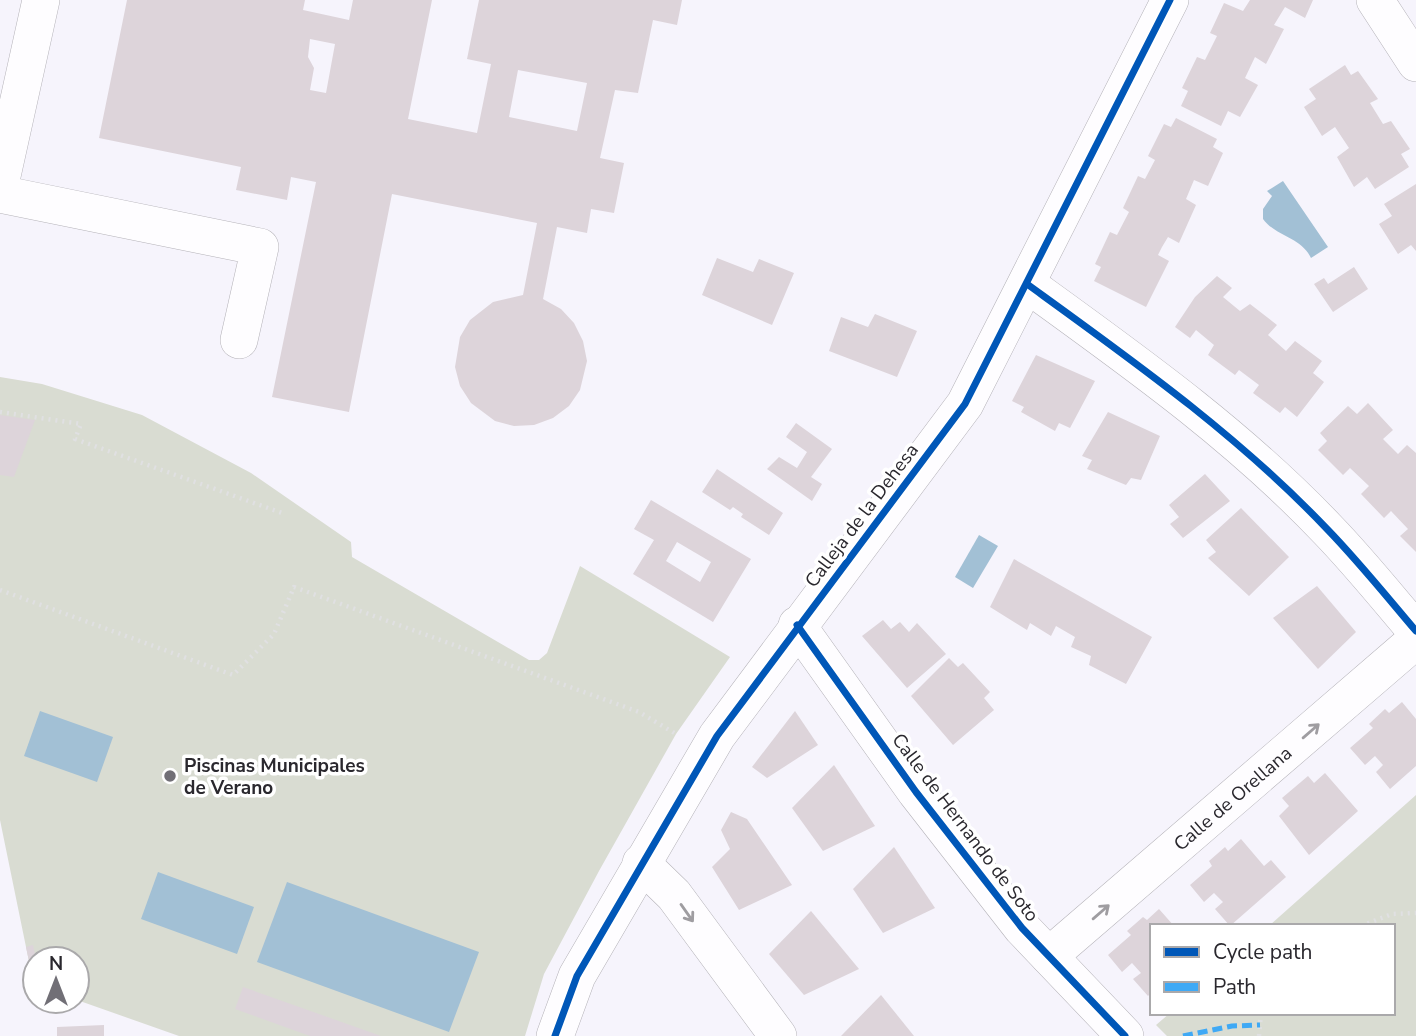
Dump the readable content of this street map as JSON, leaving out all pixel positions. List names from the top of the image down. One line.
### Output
{"streets":{"street":["Calleja de la Dehesa","Calle de Orellana","Calle de Hernando de Soto"]},"crossings":[["Calleja de la Dehesa","Calle de Hernando de Soto"],["Calle de Orellana","Calle de Hernando de Soto"]],"one_way":["Calle de Orellana"],"places":["Piscinas Municipales de Verano"],"legend":["Cycle path","Path"],"north":"top"}
